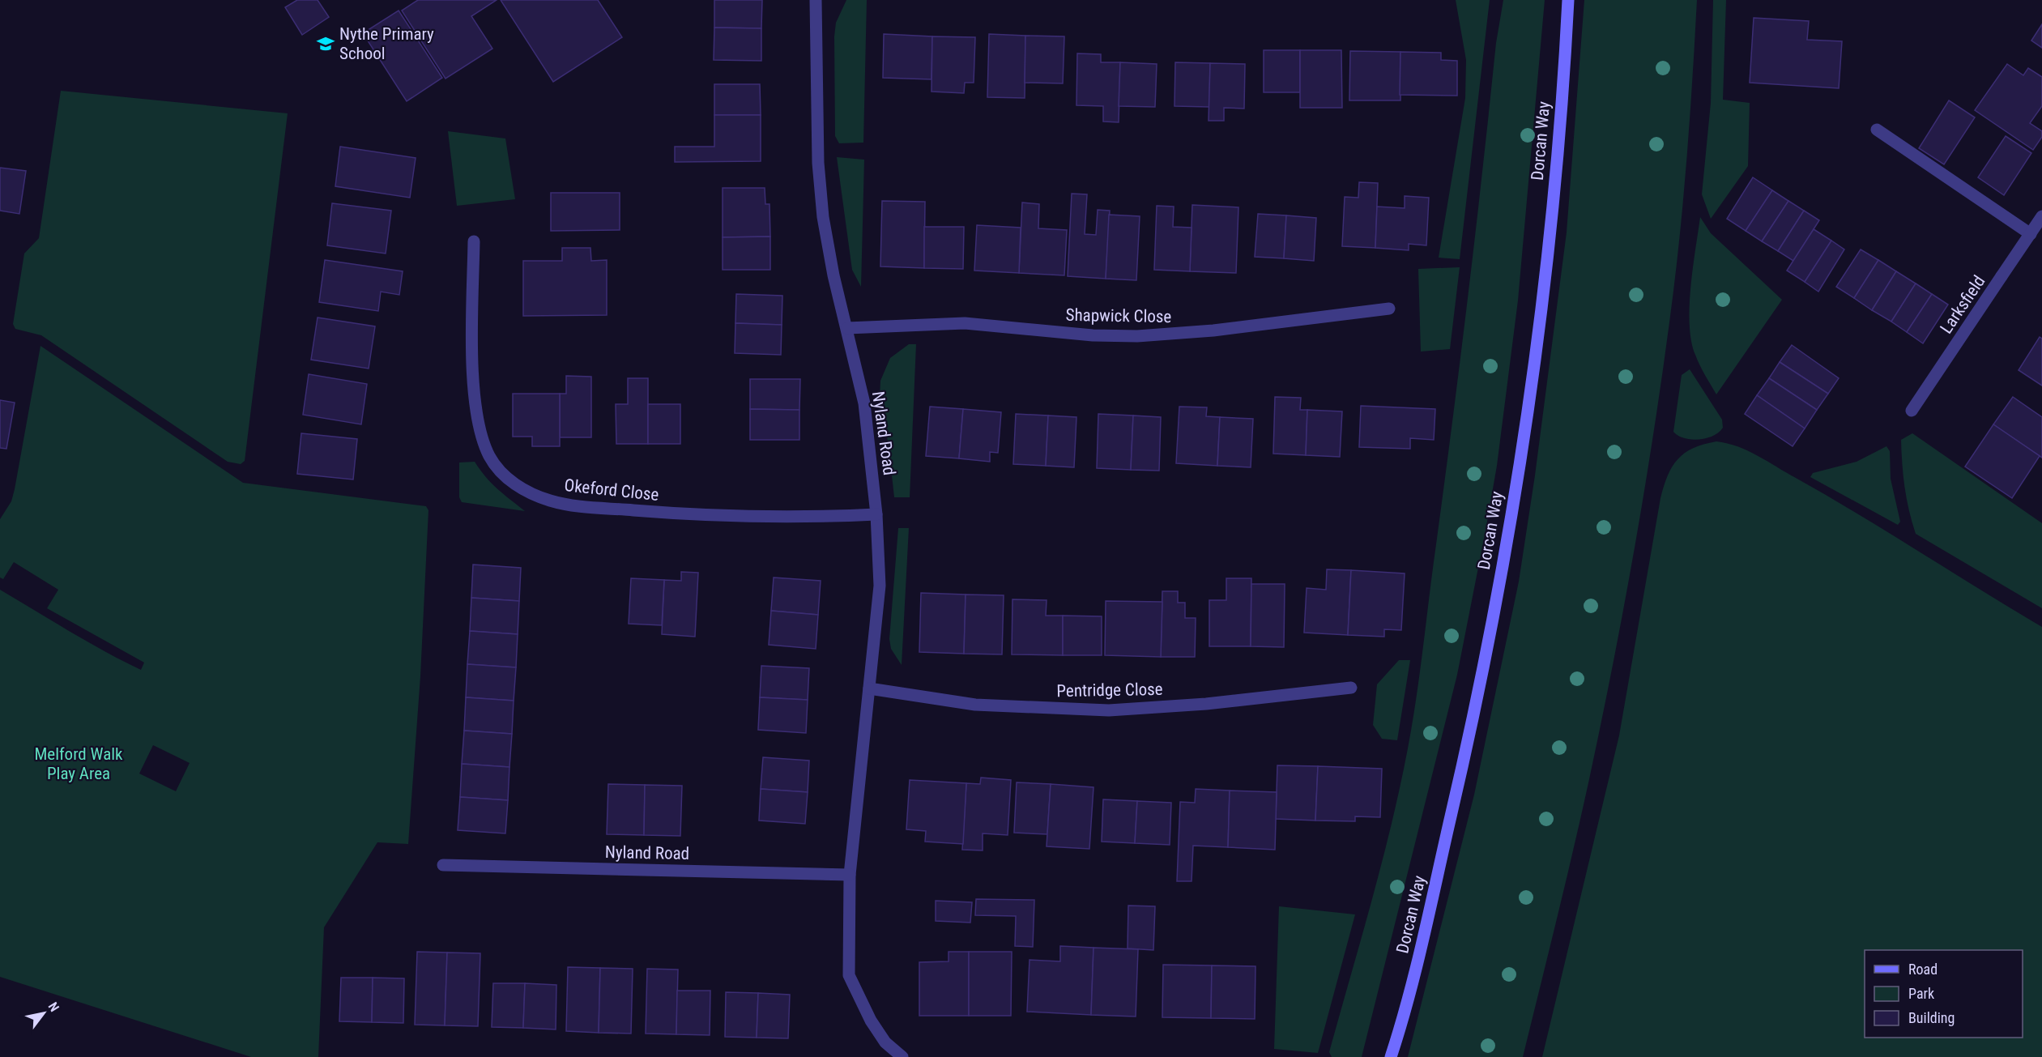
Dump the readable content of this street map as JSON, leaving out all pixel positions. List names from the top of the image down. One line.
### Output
{"streets":{"main road":["Dorcan Way"],"street":["Larksfield","Shapwick Close","Nyland Road","Okeford Close","Pentridge Close"]},"crossings":[["Shapwick Close","Nyland Road"],["Nyland Road","Okeford Close"],["Nyland Road","Pentridge Close"]],"parks":["Melford Walk Play Area"],"places":{"school or university":["Nythe Primary School"]},"legend":["Road","Park","Building"],"north":"top right"}
